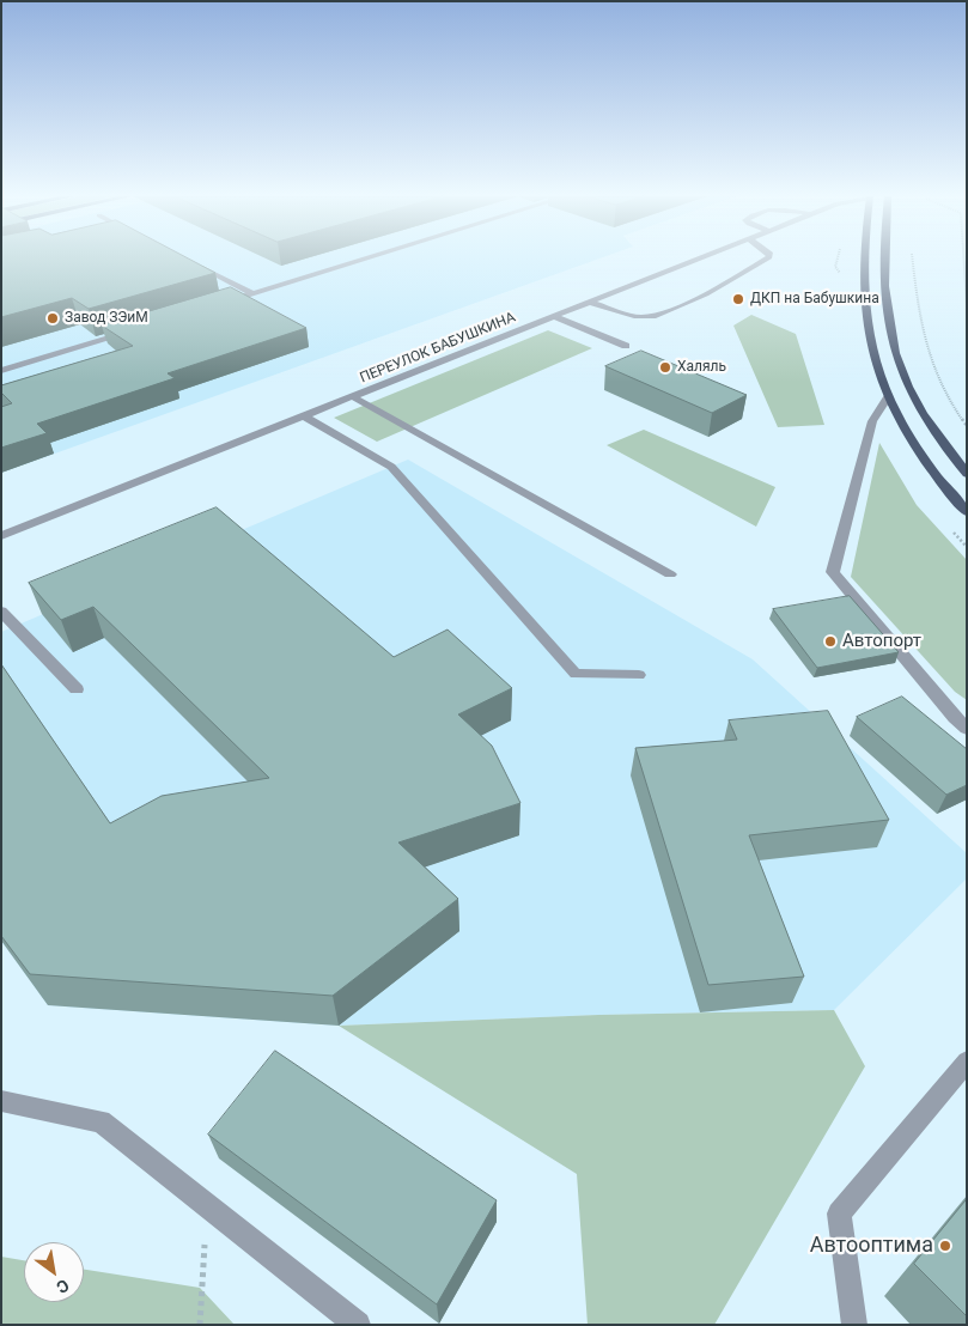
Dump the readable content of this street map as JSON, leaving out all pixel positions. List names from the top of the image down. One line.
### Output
{"streets":{"lane":["ПЕРЕУЛОК БАБУШКИНА"]},"places":["ДКП на Бабушкина","Завод ЗЭиМ","Халяль","Автопорт","Автооптима"],"north":"bottom right"}
